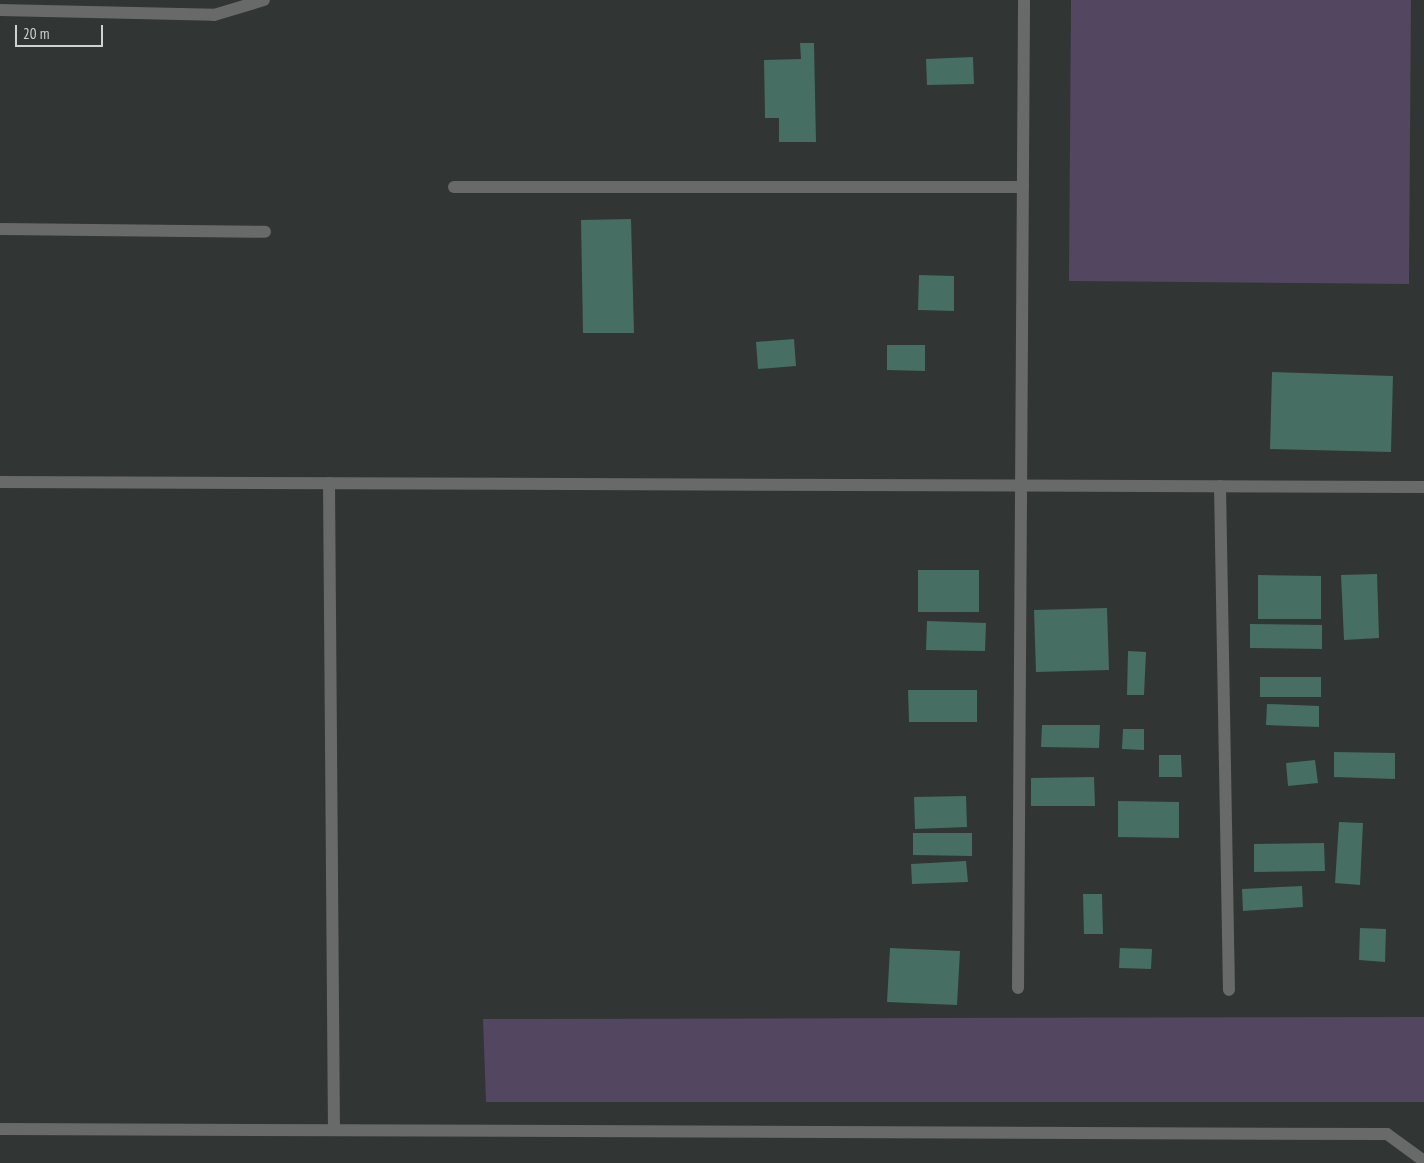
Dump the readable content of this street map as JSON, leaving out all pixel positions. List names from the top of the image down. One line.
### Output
{"scale_bar":"20 m"}
